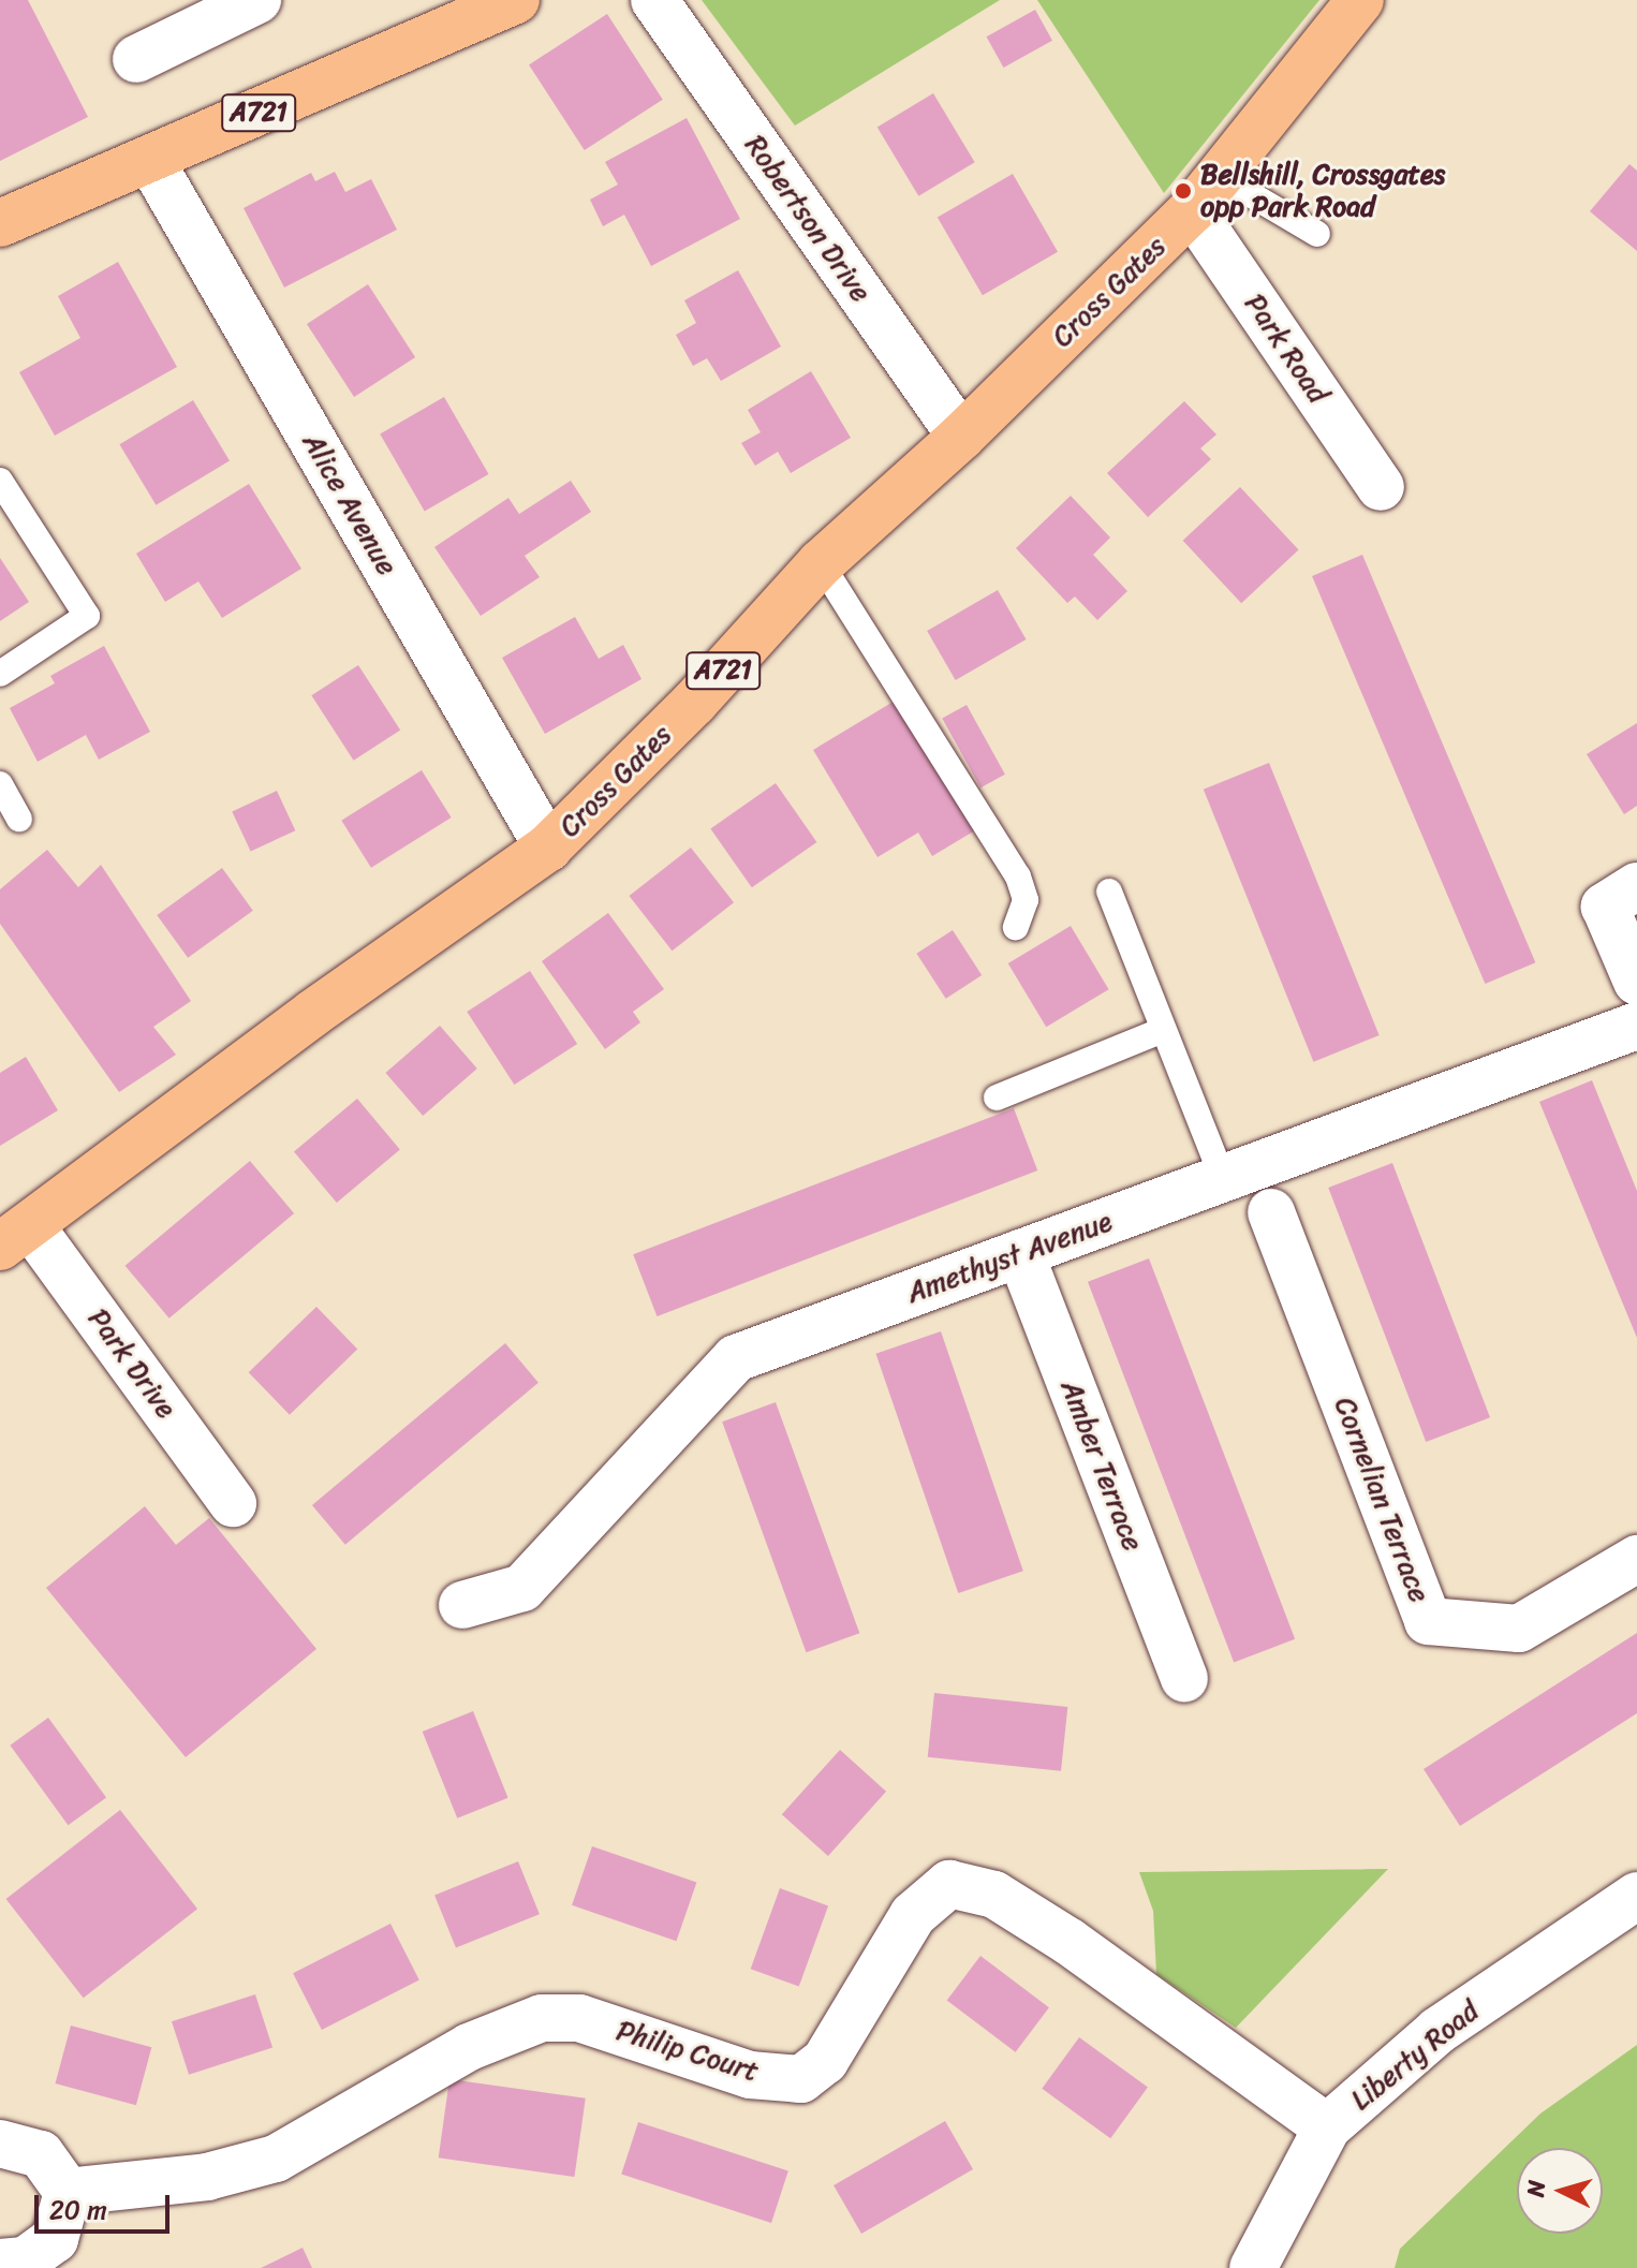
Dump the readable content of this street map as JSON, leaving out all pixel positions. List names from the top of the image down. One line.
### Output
{"streets":{"main road":["A721","Cross Gates"],"street":["Robertson Drive","Park Road","Alice Avenue","Amethyst Avenue","Park Drive","Amber Terrace","Cornelian Terrace","Philip Court","Liberty Road"]},"crossings":[["A721","Alice Avenue"],["Robertson Drive","Cross Gates"],["Cross Gates","Park Road"],["Cross Gates","Alice Avenue"],["Cross Gates","Park Drive"],["Amethyst Avenue","Amber Terrace"],["Philip Court","Liberty Road"]],"places":["Bellshill, Crossgates opp Park Road"],"scale_bar":"20 m","north":"left"}
